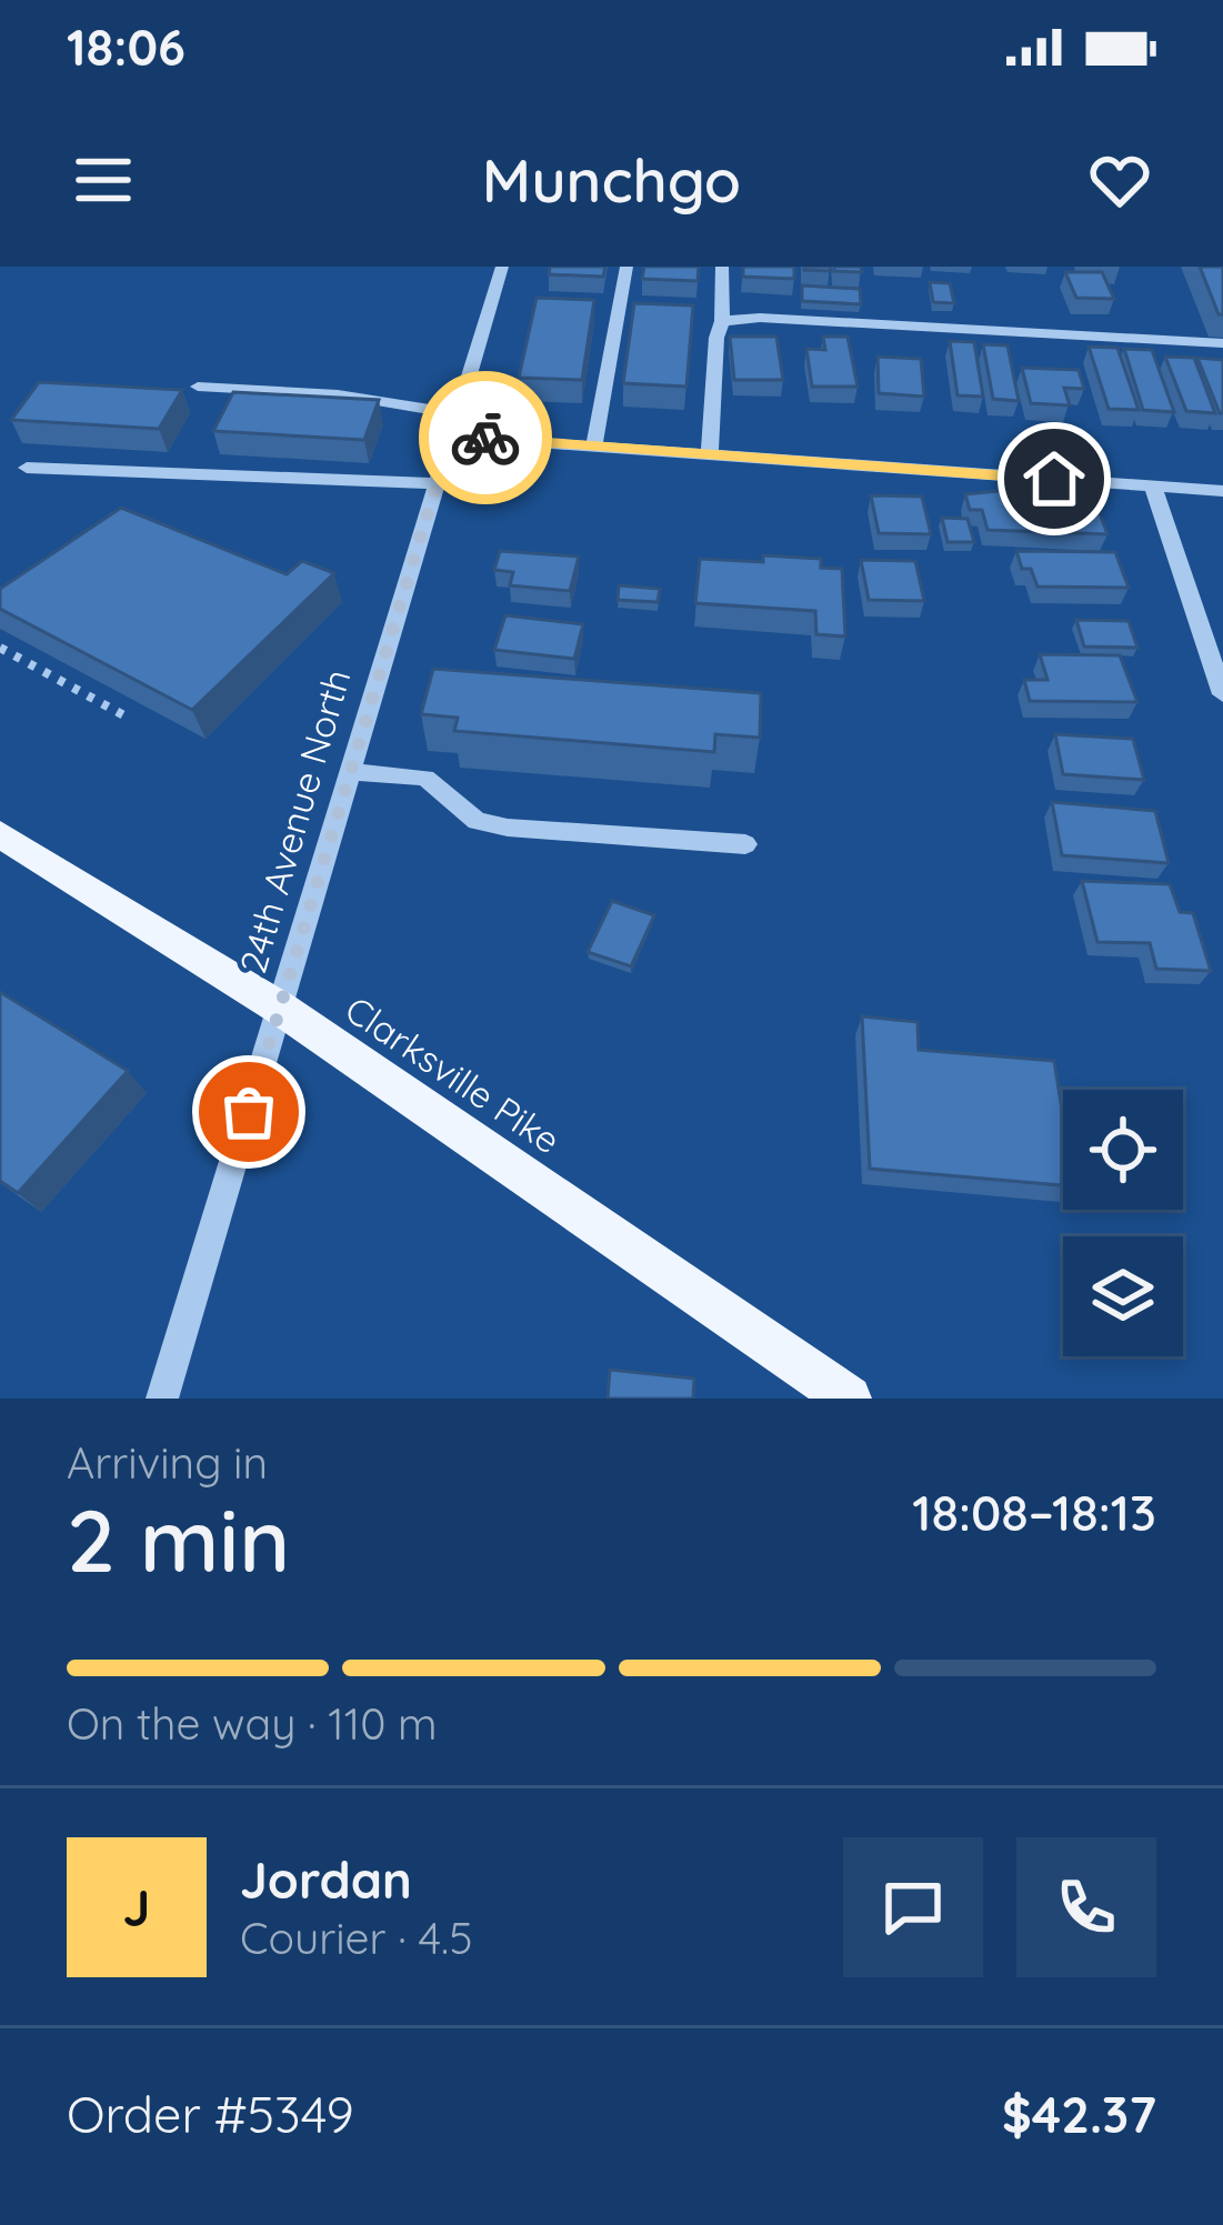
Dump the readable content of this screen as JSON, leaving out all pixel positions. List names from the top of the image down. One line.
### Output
{"streets":{"main road":["Clarksville Pike"],"street":["24th Avenue North"]},"crossings":[["24th Avenue North","Clarksville Pike"]],"page":{"status":"18:06","header":"Munchgo","heading":["2 min","Arriving in","18:08–18:13"],"panel":["Jordan","Courier · 4.5","Order #5349","$42.37"],"bar":"On the way · 110 m","round":"J"}}
